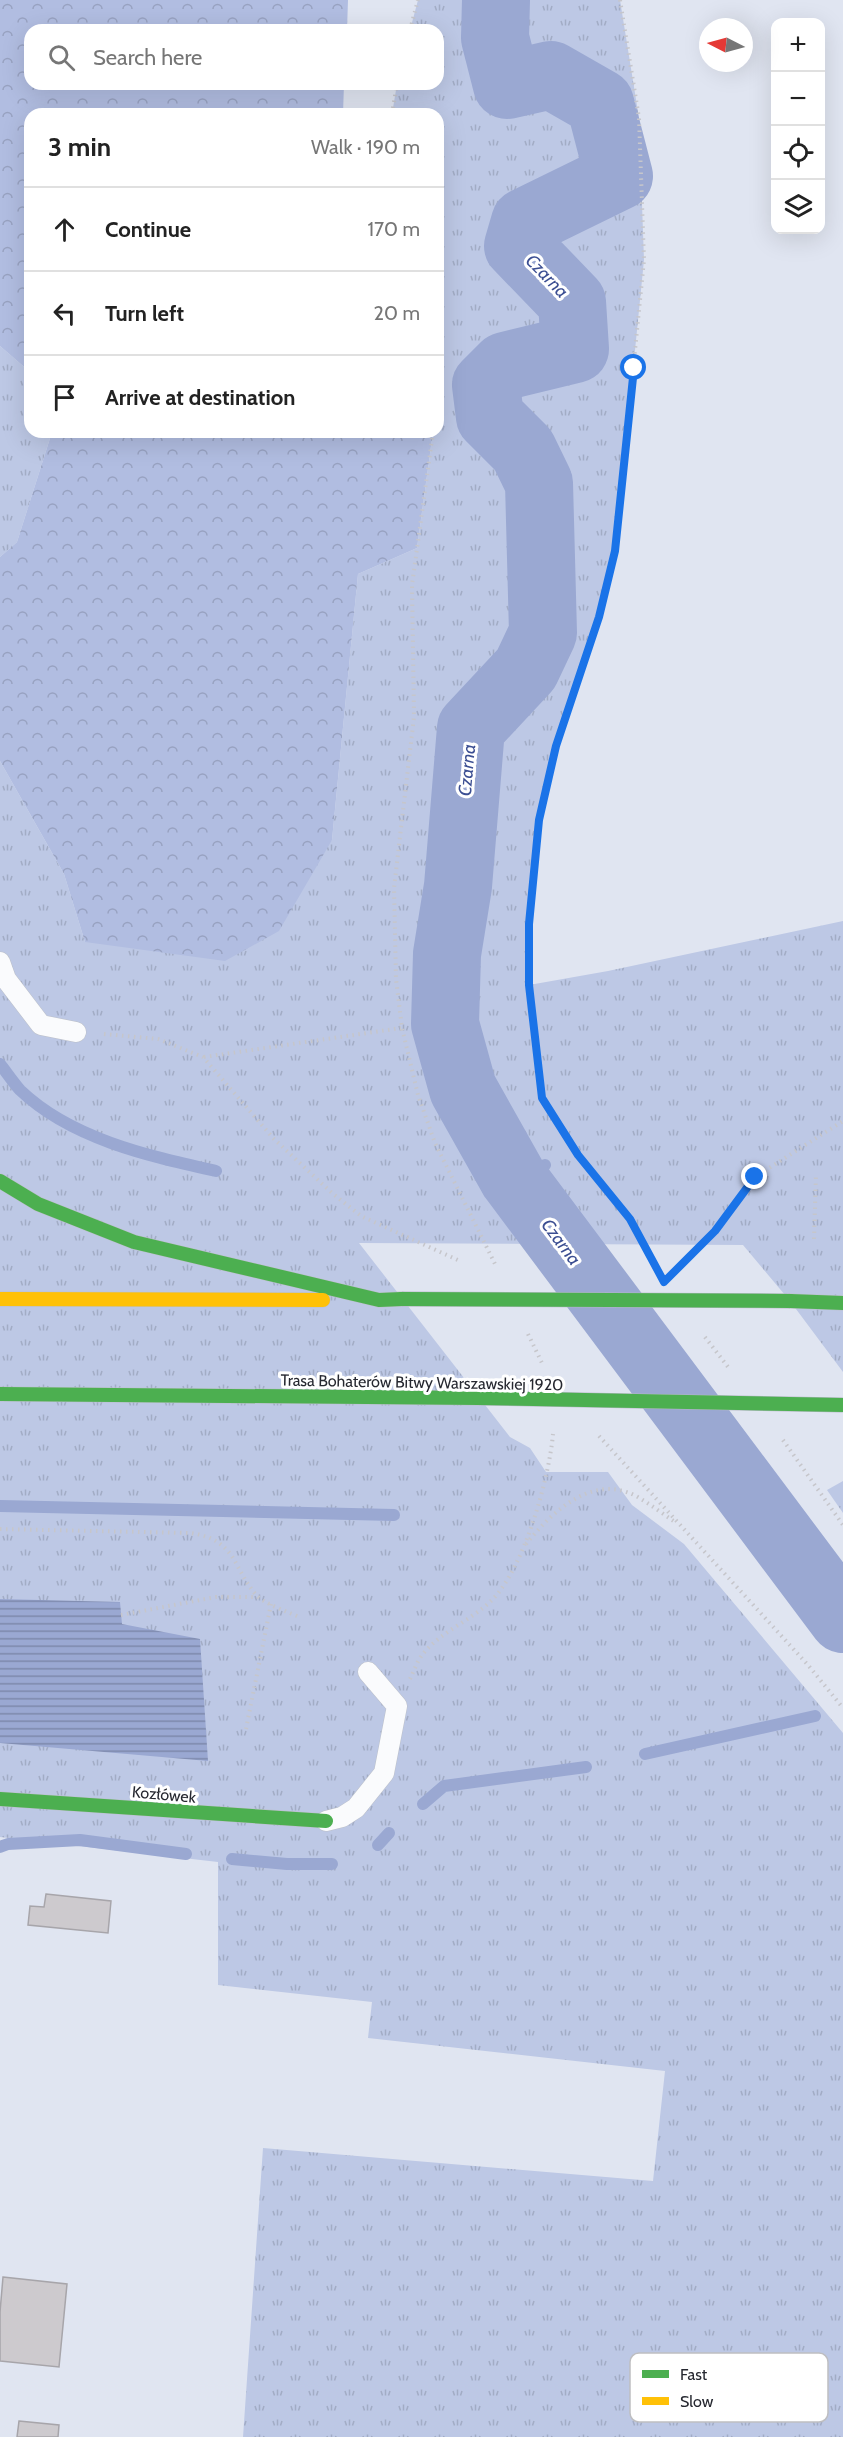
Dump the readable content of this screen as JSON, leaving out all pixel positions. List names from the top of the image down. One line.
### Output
{"streets":{"main road":["Trasa Bohaterów Bitwy Warszawskiej 1920","Kozłówek"]},"water":["Czarna"],"legend":["Fast","Slow"],"north":"left","page":{"map_buttons":["+","−"],"search":"Search here","heading":["3 min","Walk · 190 m"],"list":[["Continue","170 m"],["Turn left","20 m"],"Arrive at destination"]}}
